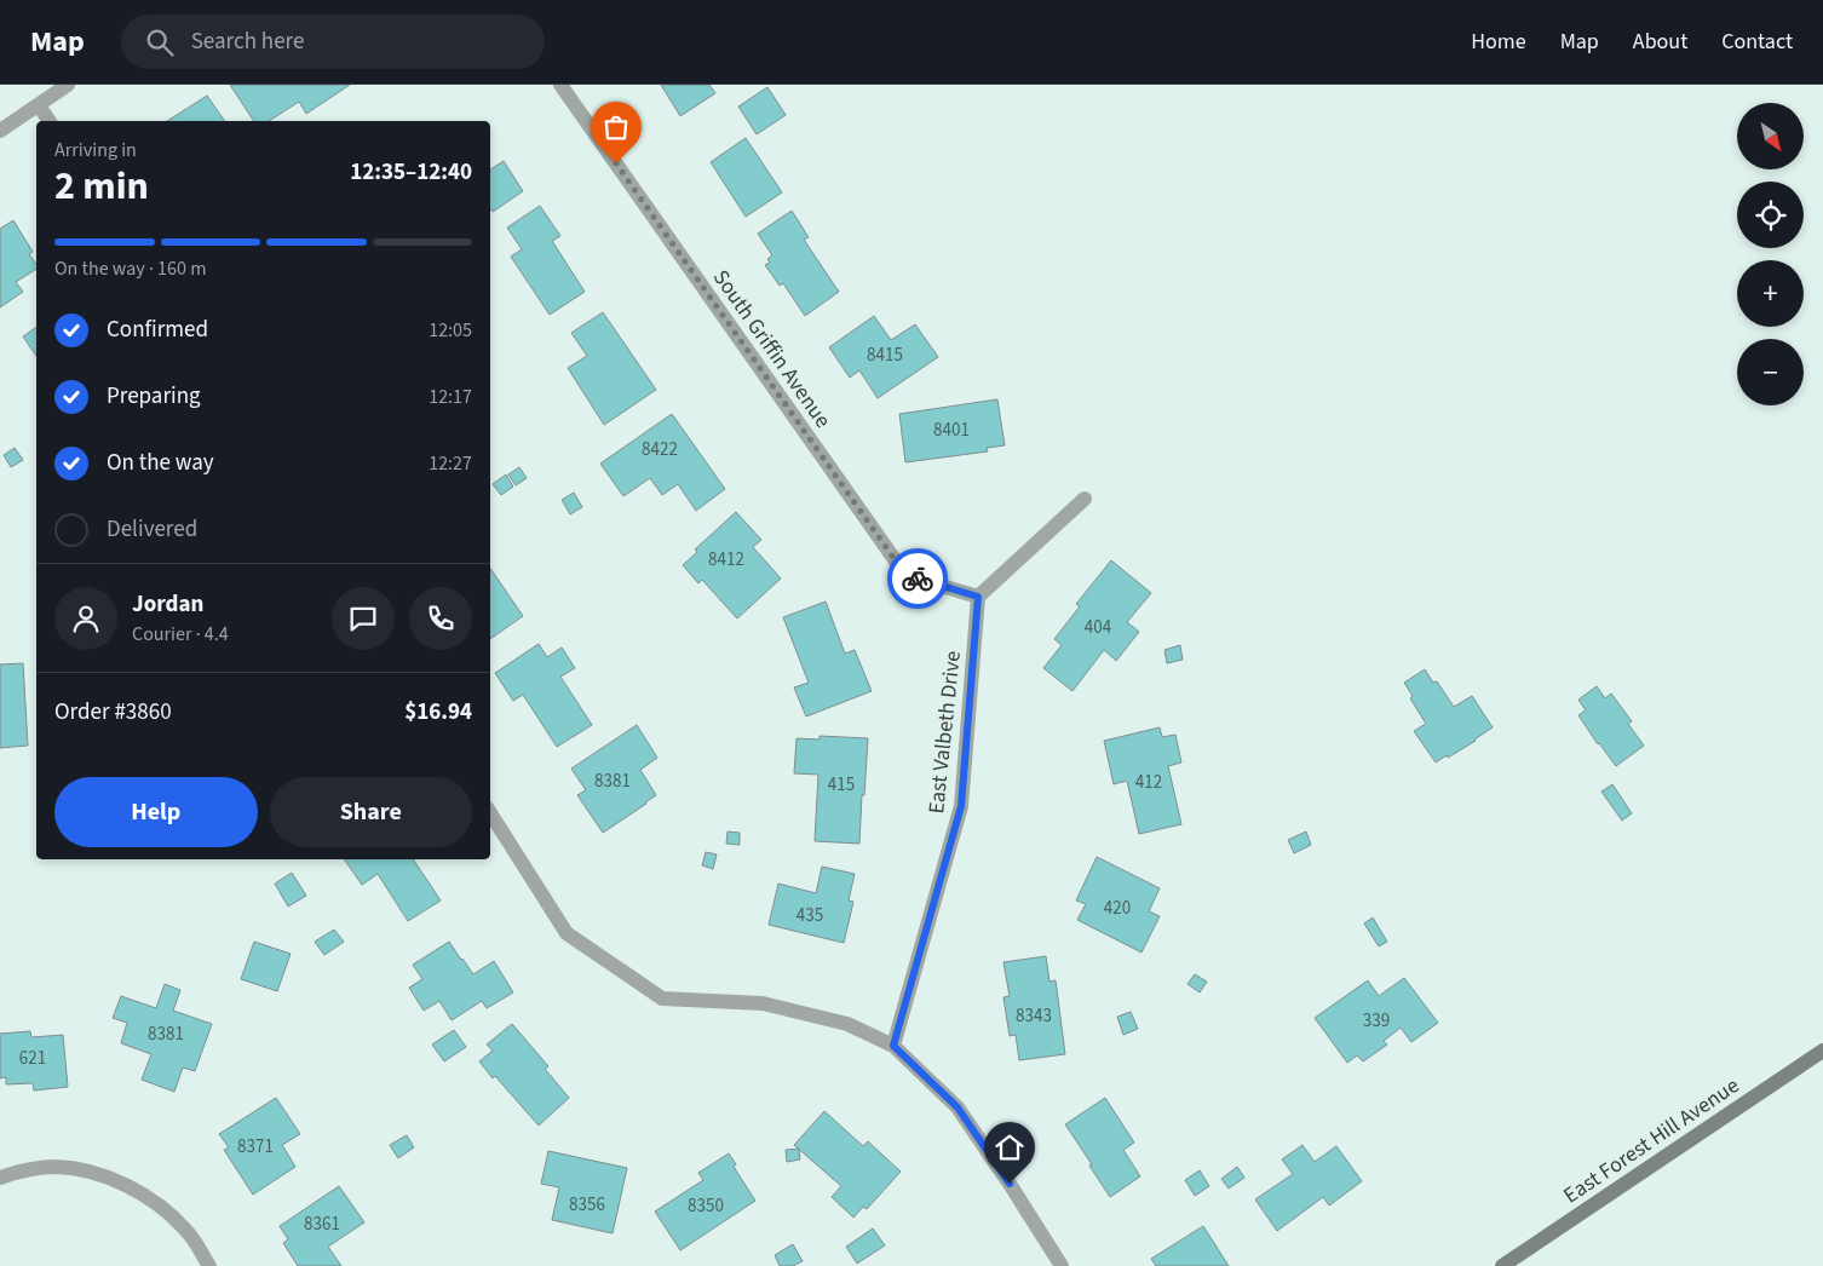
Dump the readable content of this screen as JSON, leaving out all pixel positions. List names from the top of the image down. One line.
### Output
{"streets":{"street":["South Griffin Avenue","East Valbeth Drive","East Forest Hill Avenue"]},"crossings":[["South Griffin Avenue","East Valbeth Drive"]],"house_numbers":["8415","8401","8422","8412","404","8381","412","415","420","435","8343","339","8381","621","8371","8356","8350","8361"],"north":"bottom right","page":{"header":"Map","search":"Search here","nav":["Home","Map","About","Contact"],"map_buttons":["+","−"],"heading":["2 min","Arriving in","12:35–12:40"],"panel":["Jordan","Courier · 4.4","Order #3860","$16.94"],"bar":"On the way · 160 m","list":[["Confirmed","12:05"],["Preparing","12:17"],["On the way","12:27"],"Delivered"],"buttons":["Help","Share"]}}
